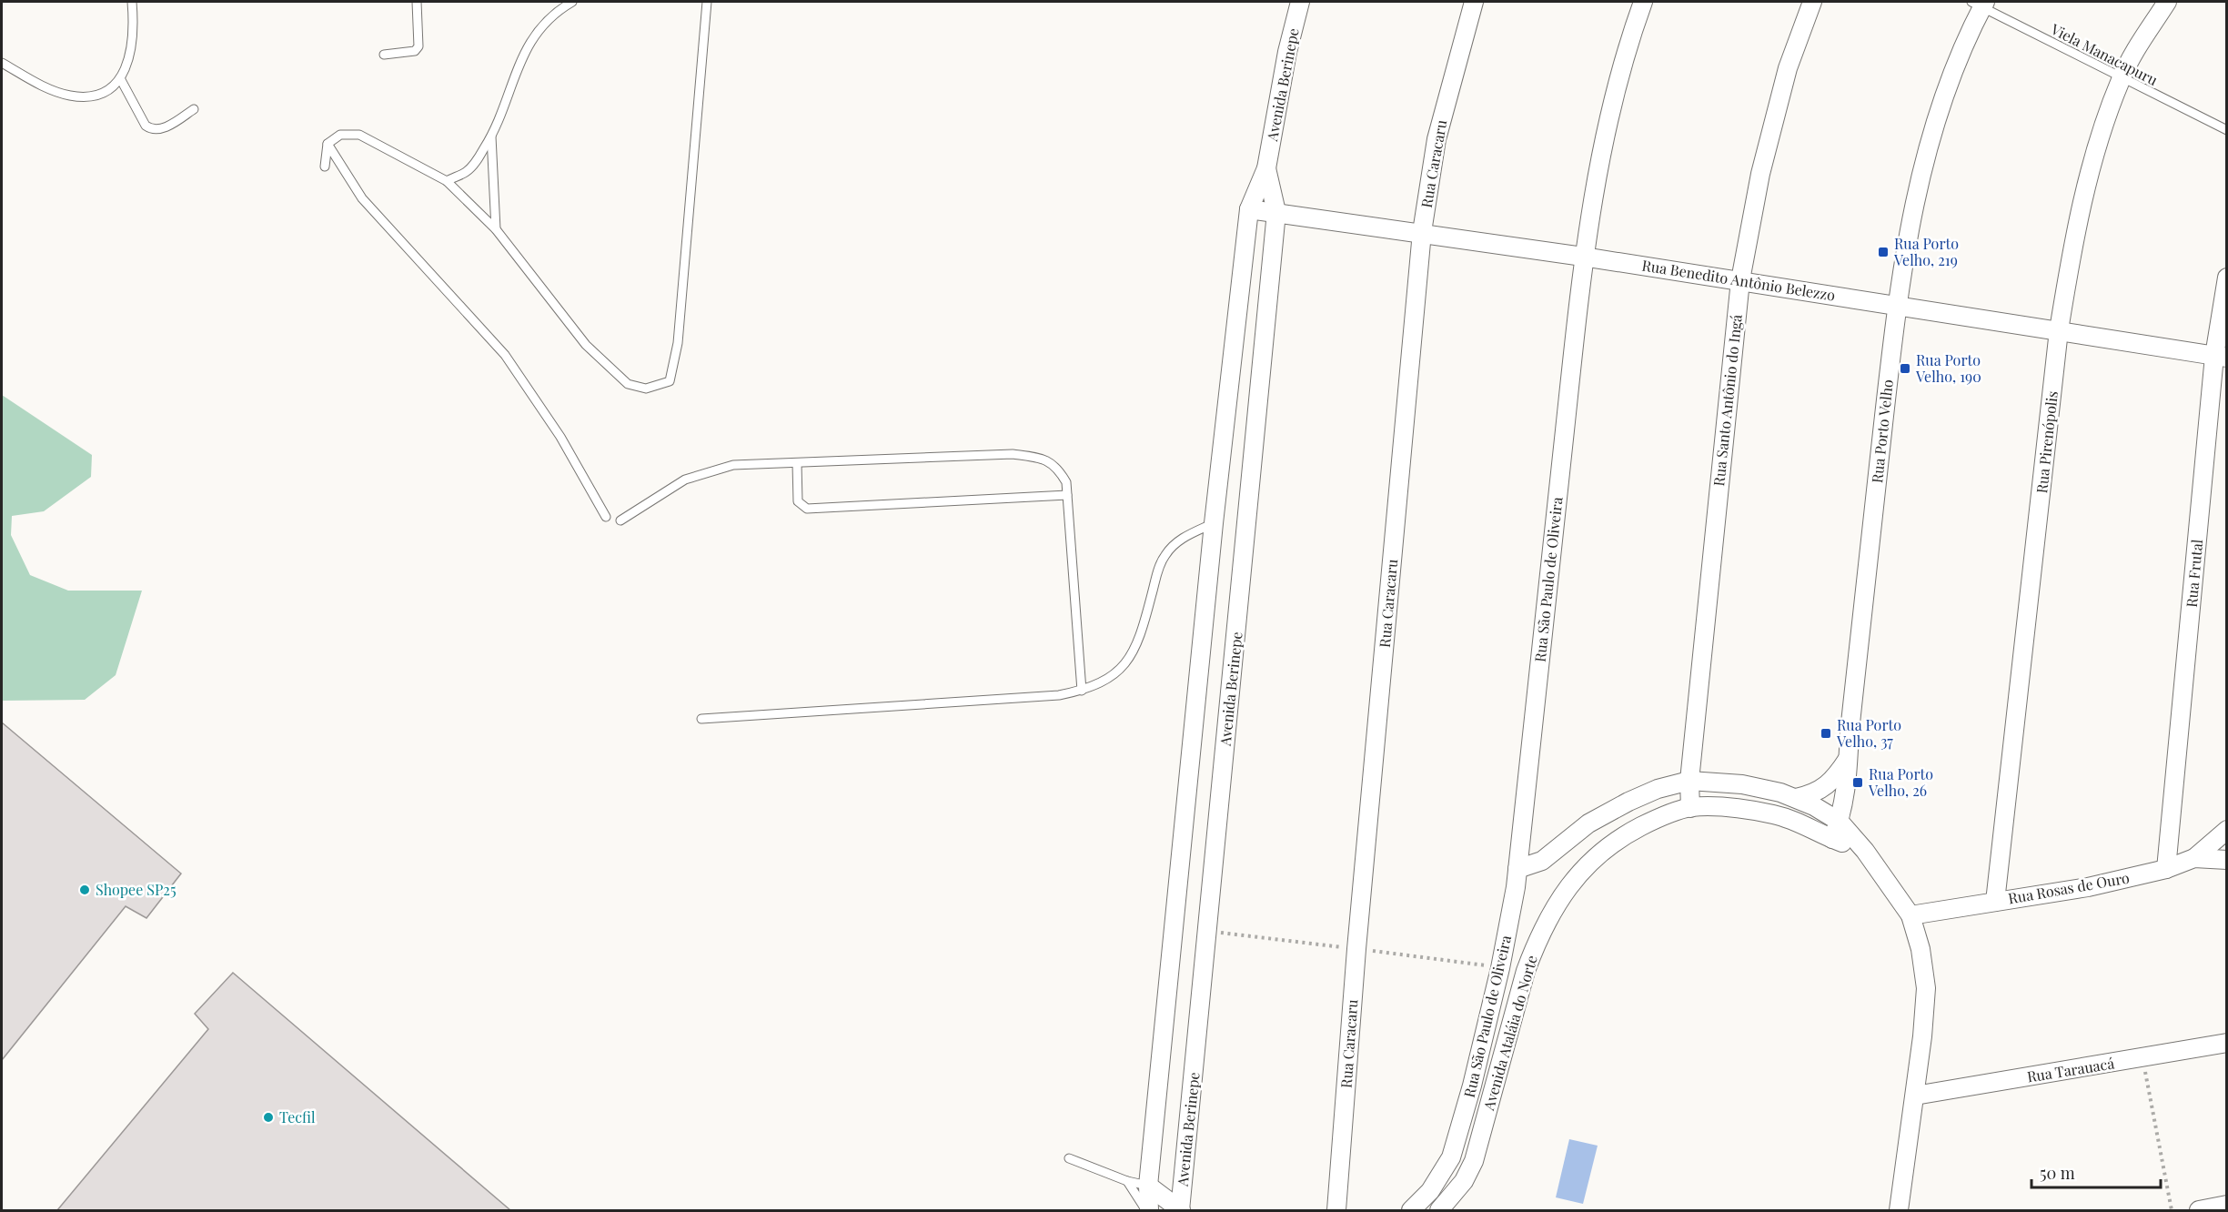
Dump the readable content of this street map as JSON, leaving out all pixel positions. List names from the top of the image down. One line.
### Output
{"streets":{"street":["Avenida Berinepe","Rua Caracaru","Rua Benedito Antônio Belezzo","Rua Santo Antônio do Ingá","Rua Porto Velho","Rua Pirenópolis","Rua Frutal","Rua São Paulo de Oliveira","Rua Rosas de Ouro","Avenida Ataláia do Norte","Rua Tarauacá"],"lane":["Viela Manacapuru"]},"crossings":[["Viela Manacapuru","Rua Porto Velho"],["Viela Manacapuru","Rua Pirenópolis"],["Avenida Berinepe","Rua Benedito Antônio Belezzo"],["Rua Caracaru","Rua Benedito Antônio Belezzo"],["Rua Benedito Antônio Belezzo","Rua Santo Antônio do Ingá"],["Rua Benedito Antônio Belezzo","Rua Porto Velho"],["Rua Benedito Antônio Belezzo","Rua Pirenópolis"],["Rua Benedito Antônio Belezzo","Rua Frutal"],["Rua Benedito Antônio Belezzo","Rua São Paulo de Oliveira"],["Rua Santo Antônio do Ingá","Avenida Ataláia do Norte"],["Rua Porto Velho","Avenida Ataláia do Norte"],["Rua Pirenópolis","Rua Rosas de Ouro"],["Rua Frutal","Rua Rosas de Ouro"]],"places":{"transit":["Rua Porto Velho, 219","Rua Porto Velho, 190","Rua Porto Velho, 37","Rua Porto Velho, 26"],"other":["Shopee SP25","Tecfil"]},"scale_bar":"50 m"}
